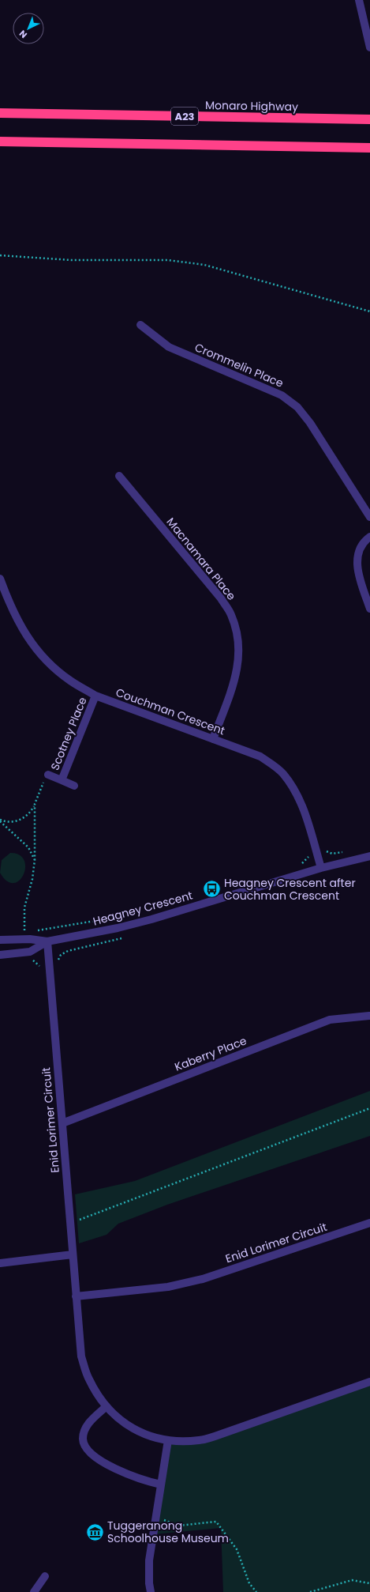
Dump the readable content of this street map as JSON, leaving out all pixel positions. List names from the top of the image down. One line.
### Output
{"streets":{"highway":["Monaro Highway","A23"],"street":["Crommelin Place","Macnamara Place","Couchman Crescent","Scotney Place","Heagney Crescent","Kaberry Place","Enid Lorimer Circuit"]},"crossings":[["Macnamara Place","Couchman Crescent"],["Couchman Crescent","Scotney Place"],["Couchman Crescent","Heagney Crescent"],["Heagney Crescent","Enid Lorimer Circuit"],["Kaberry Place","Enid Lorimer Circuit"]],"places":{"bus stop":["Heagney Crescent after Couchman Crescent"],"museum":["Tuggeranong Schoolhouse Museum"]},"north":"bottom left"}
